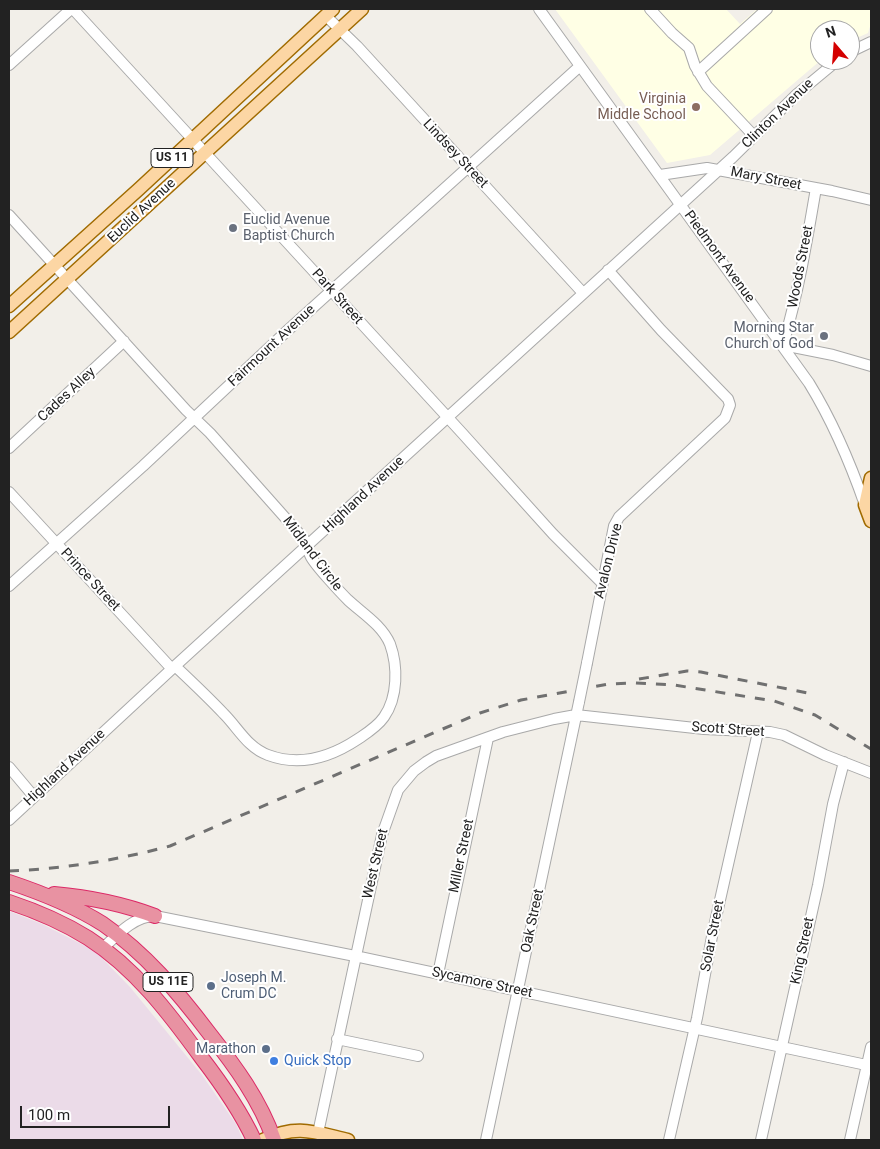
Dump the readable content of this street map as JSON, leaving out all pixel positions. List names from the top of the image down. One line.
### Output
{"streets":{"highway":["US 11E"],"main road":["US 11","Euclid Avenue","Piedmont Avenue"],"street":["Clinton Avenue","Lindsey Street","Mary Street","Woods Street","Park Street","Fairmount Avenue","Cades Alley","Highland Avenue","Midland Circle","Avalon Drive","Prince Street","Scott Street","Miller Street","West Street","Oak Street","Solar Street","King Street","Sycamore Street"]},"crossings":[["Clinton Avenue","Mary Street"],["Clinton Avenue","Highland Avenue"],["Lindsey Street","Euclid Avenue"],["Lindsey Street","Fairmount Avenue"],["Lindsey Street","Highland Avenue"],["Mary Street","Piedmont Avenue"],["Mary Street","Woods Street"],["Mary Street","Highland Avenue"],["Euclid Avenue","Park Street"],["Euclid Avenue","Midland Circle"],["Piedmont Avenue","Woods Street"],["Piedmont Avenue","Fairmount Avenue"],["Piedmont Avenue","Highland Avenue"],["Park Street","Fairmount Avenue"],["Park Street","Highland Avenue"],["Park Street","Avalon Drive"],["Fairmount Avenue","Midland Circle"],["Fairmount Avenue","Prince Street"],["Cades Alley","Midland Circle"],["Highland Avenue","Midland Circle"],["Highland Avenue","Avalon Drive"],["Highland Avenue","Prince Street"],["Midland Circle","Prince Street"],["Avalon Drive","Oak Street"],["Scott Street","West Street"],["Scott Street","Oak Street"],["Scott Street","Solar Street"],["Scott Street","King Street"],["Miller Street","West Street"],["Miller Street","Sycamore Street"],["West Street","Oak Street"],["West Street","Sycamore Street"],["Oak Street","Sycamore Street"],["Solar Street","Sycamore Street"],["King Street","Sycamore Street"]],"places":["Virginia Middle School","Euclid Avenue Baptist Church","Morning Star Church of God","Joseph M. Crum DC","Marathon","Quick Stop"],"scale_bar":"100 m","north":"top"}
